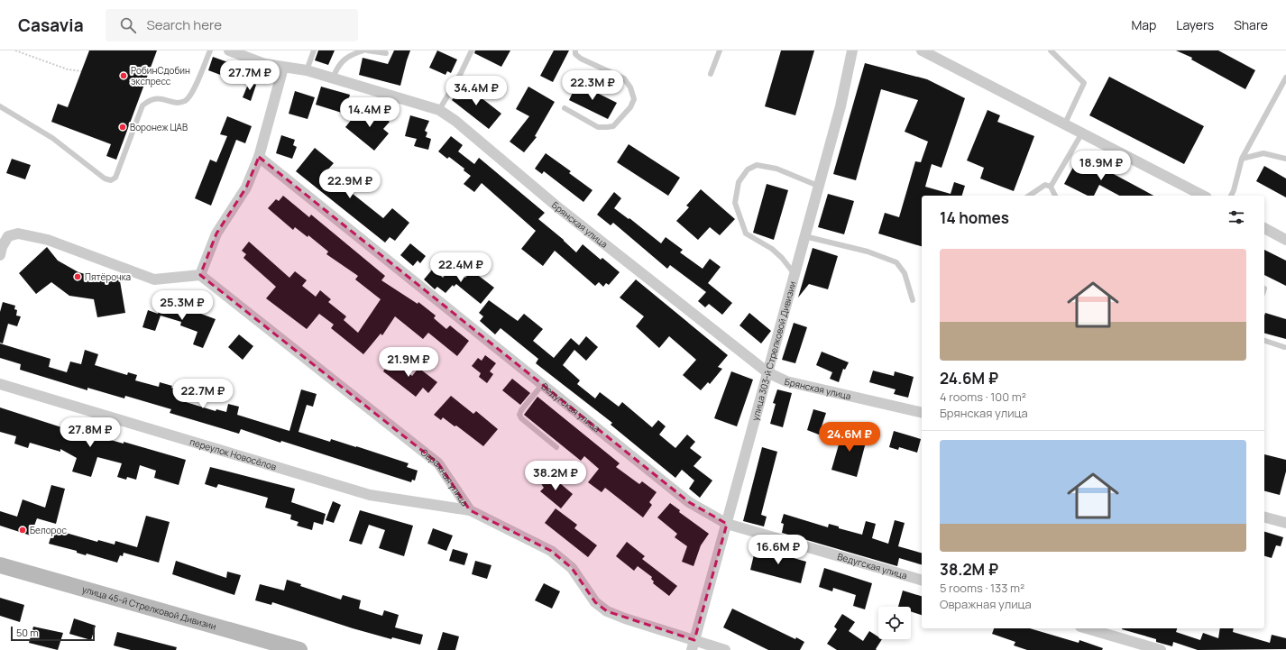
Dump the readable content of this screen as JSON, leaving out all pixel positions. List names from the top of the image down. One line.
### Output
{"streets":{"main road":["улица 45-й Стрелковой Дивизии"],"street":["Брянская улица","улица 303-й Стрелковой Дивизии","Ведугская улица","переулок Новосёлов","Овражная улица"]},"crossings":[["Брянская улица","улица 303-й Стрелковой Дивизии"],["улица 303-й Стрелковой Дивизии","Ведугская улица"],["улица 303-й Стрелковой Дивизии","Овражная улица"],["переулок Новосёлов","Овражная улица"]],"places":["РобинСдобин экспресс","Воронеж ЦАВ","Пятёрочка","Белорос"],"scale_bar":"50 m","page":{"header":"Casavia","search":"Search here","nav":["Map","Layers","Share"],"price":["27.7M ₽","22.3M ₽","34.4M ₽","14.4M ₽","18.9M ₽","22.9M ₽","22.4M ₽","25.3M ₽","21.9M ₽","22.7M ₽","27.8M ₽","24.6M ₽","38.2M ₽","16.6M ₽"],"heading":"14 homes","list":[{"name":"24.6M ₽","note":"4 rooms · 100 m² · Брянская улица"},{"name":"38.2M ₽","note":"5 rooms · 133 m² · Овражная улица"}],"scale":"50 m"}}
